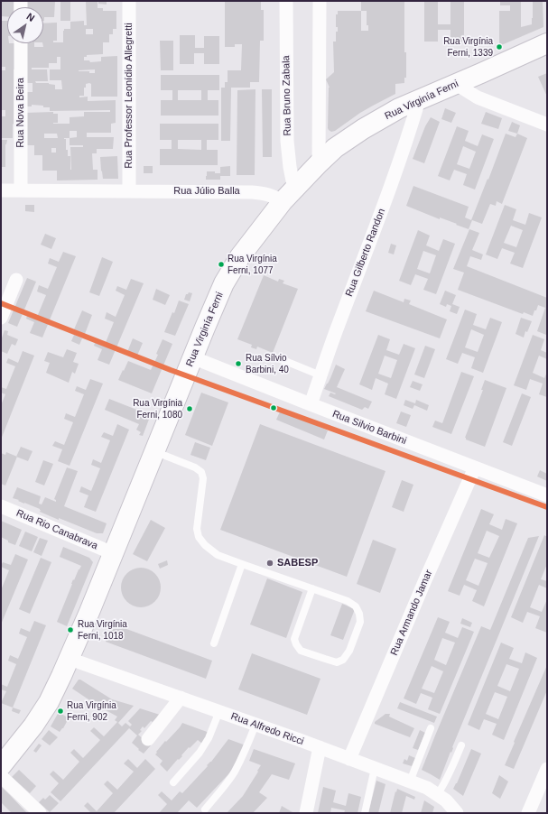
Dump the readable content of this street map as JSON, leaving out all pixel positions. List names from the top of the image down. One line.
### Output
{"streets":{"street":["Rua Professor Leonídio Allegretti","Rua Bruno Zabala","Rua Virginía Ferni","Rua Nova Beira","Rua Júlio Balla","Rua Gilberto Randon","Rua Silvio Barbini","Rua Rio Canabrava","Rua Armando Jamar","Rua Alfredo Ricci"]},"crossings":[["Rua Professor Leonídio Allegretti","Rua Júlio Balla"],["Rua Bruno Zabala","Rua Virginía Ferni"],["Rua Bruno Zabala","Rua Júlio Balla"],["Rua Virginía Ferni","Rua Júlio Balla"],["Rua Virginía Ferni","Rua Gilberto Randon"],["Rua Virginía Ferni","Rua Silvio Barbini"],["Rua Virginía Ferni","Rua Rio Canabrava"],["Rua Virginía Ferni","Rua Alfredo Ricci"],["Rua Nova Beira","Rua Júlio Balla"],["Rua Gilberto Randon","Rua Silvio Barbini"],["Rua Silvio Barbini","Rua Armando Jamar"],["Rua Armando Jamar","Rua Alfredo Ricci"]],"places":["Rua Virgínia Ferni, 1339","Rua Virgínia Ferni, 1077","Rua Sílvio Barbini, 40","Rua Virgínia Ferni, 1080","SABESP","Rua Virgínia Ferni, 1018","Rua Virgínia Ferni, 902"],"north":"top right"}
